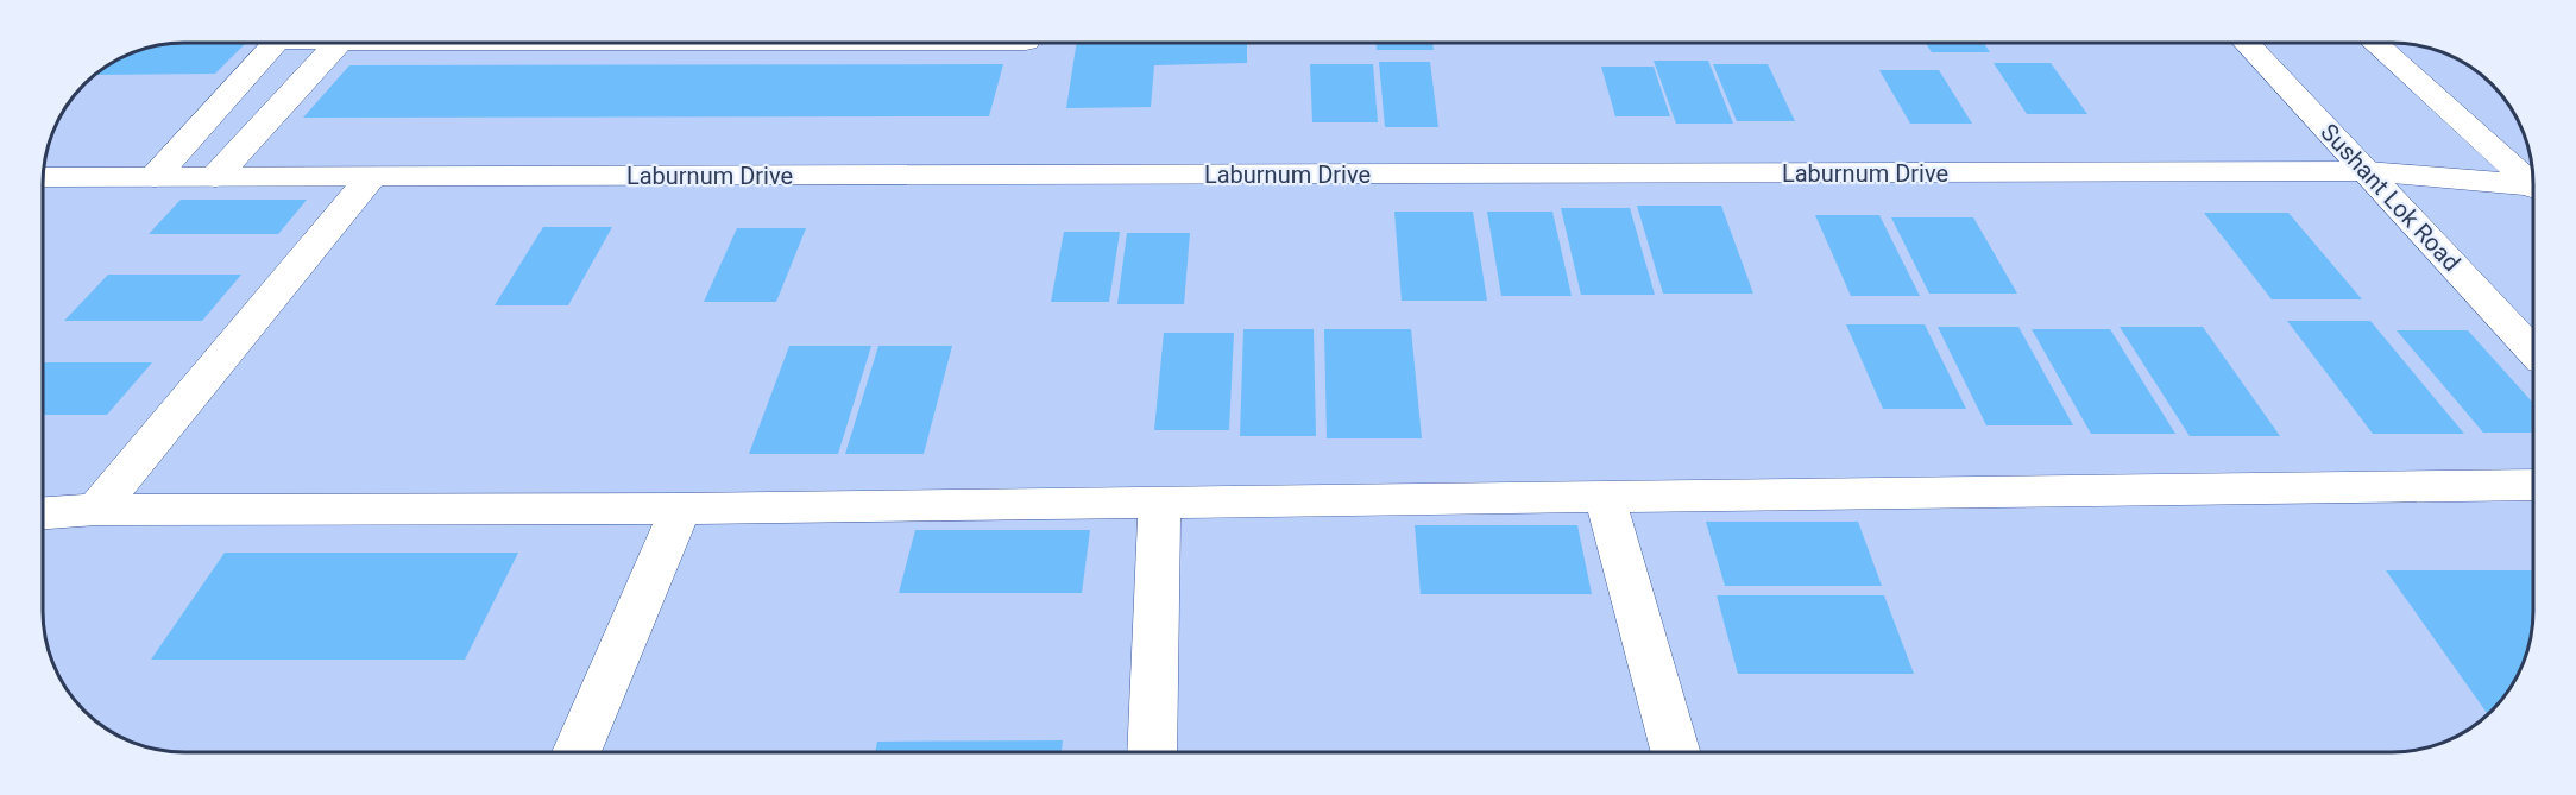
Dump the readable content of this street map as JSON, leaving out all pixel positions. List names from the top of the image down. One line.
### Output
{"streets":{"street":["Laburnum Drive","Sushant Lok Road"]},"crossings":[["Laburnum Drive","Sushant Lok Road"]]}
